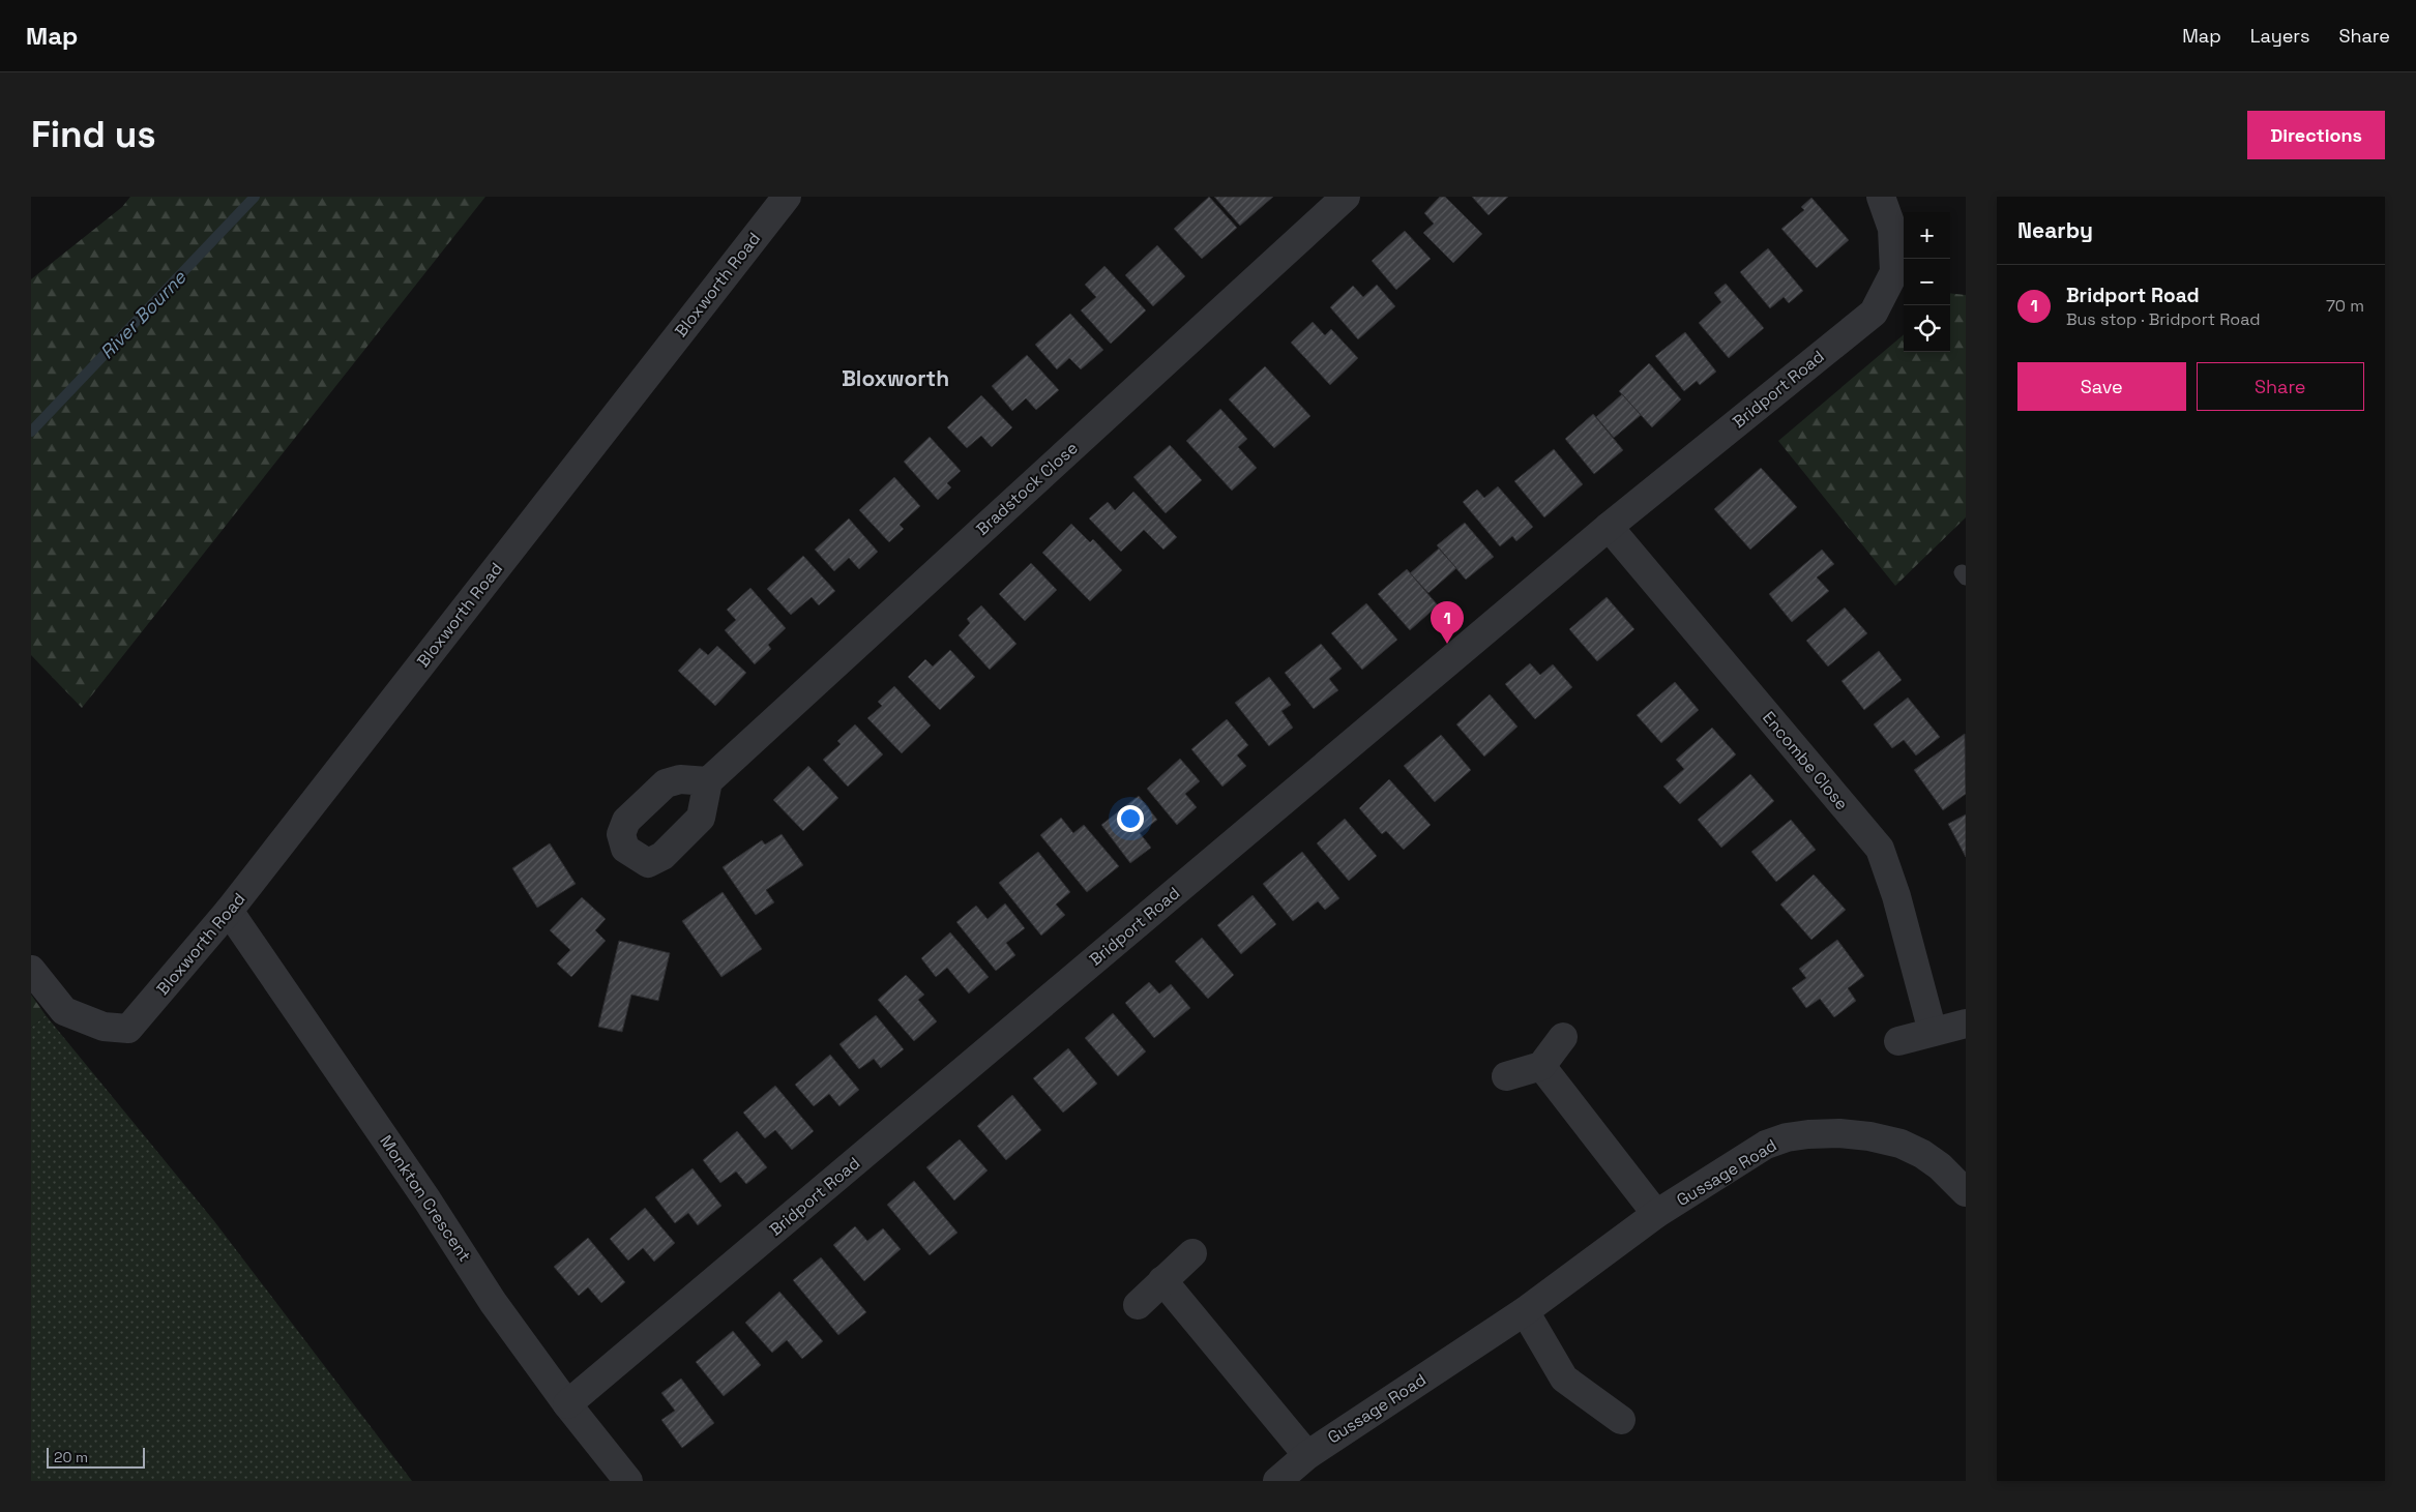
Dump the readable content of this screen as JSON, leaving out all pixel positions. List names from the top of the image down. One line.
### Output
{"streets":{"street":["Bloxworth Road","Bridport Road","Bradstock Close","Encombe Close","Gussage Road","Monkton Crescent"]},"crossings":[["Bloxworth Road","Monkton Crescent"],["Bridport Road","Encombe Close"],["Bridport Road","Monkton Crescent"]],"districts":["Bloxworth"],"water":["River Bourne"],"scale_bar":"20 m","page":{"header":"Map","nav":["Map","Layers","Share"],"buttons":["Directions",["Save","Share"]],"title":"Find us","heading":"Nearby","map_buttons":["+","−"],"list":[{"mark":"1","name":"Bridport Road","note":"Bus stop · Bridport Road","value":"70 m"}],"pins":"1","scale":"20 m"}}
